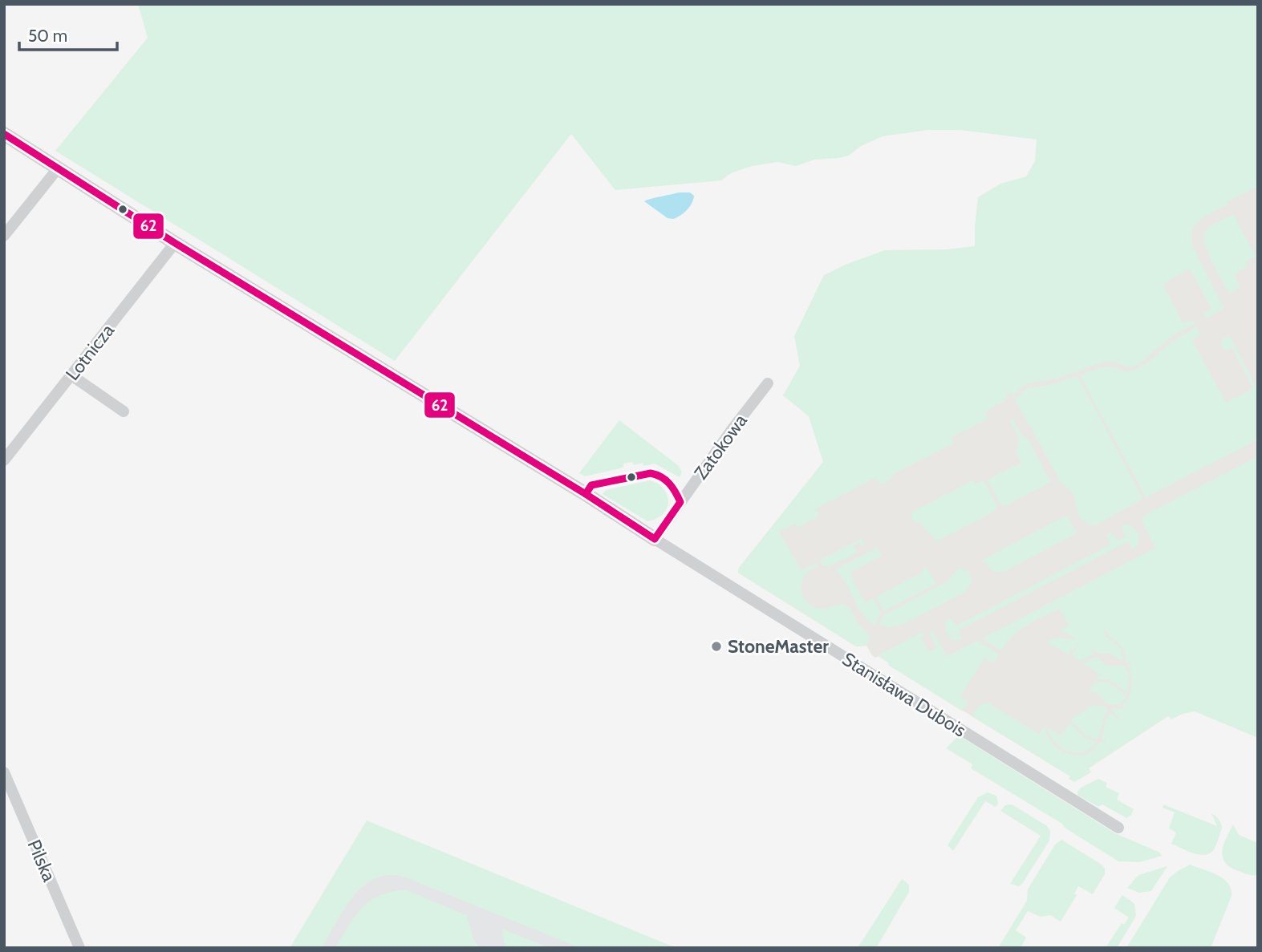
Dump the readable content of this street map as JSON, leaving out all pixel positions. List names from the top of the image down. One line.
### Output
{"streets":{"street":["Lotnicza","Zatokowa","Stanisława Dubois","Pilska"]},"crossings":[["Lotnicza","Stanisława Dubois"],["Zatokowa","Stanisława Dubois"]],"places":["StoneMaster"],"lines":["transit line 62"],"scale_bar":"50 m"}
